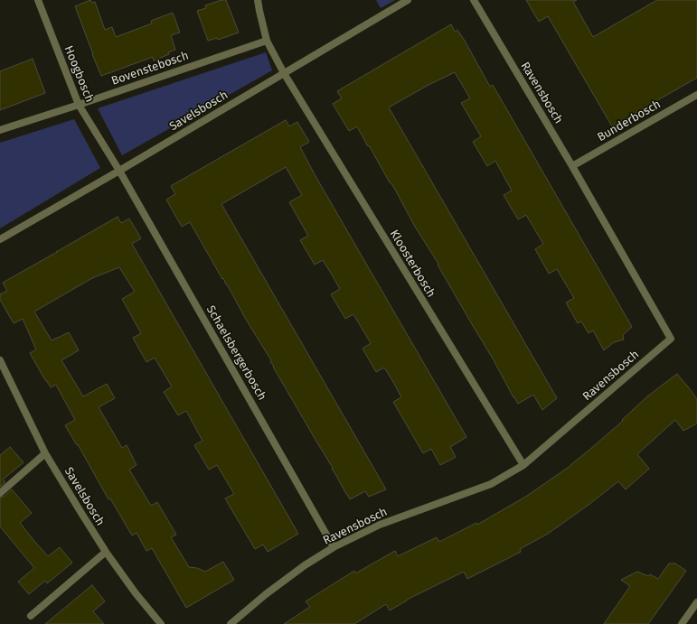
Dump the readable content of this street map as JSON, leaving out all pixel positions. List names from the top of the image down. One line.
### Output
{"streets":{"street":["Bovenstebosch","Hoogbosch","Ravensbosch","Savelsbosch","Bunderbosch","Kloosterbosch","Schaelsbergerbosch"]},"crossings":[["Bovenstebosch","Hoogbosch"],["Bovenstebosch","Kloosterbosch"],["Hoogbosch","Savelsbosch"],["Hoogbosch","Schaelsbergerbosch"],["Ravensbosch","Bunderbosch"],["Ravensbosch","Kloosterbosch"],["Ravensbosch","Schaelsbergerbosch"],["Savelsbosch","Kloosterbosch"],["Savelsbosch","Schaelsbergerbosch"]]}
